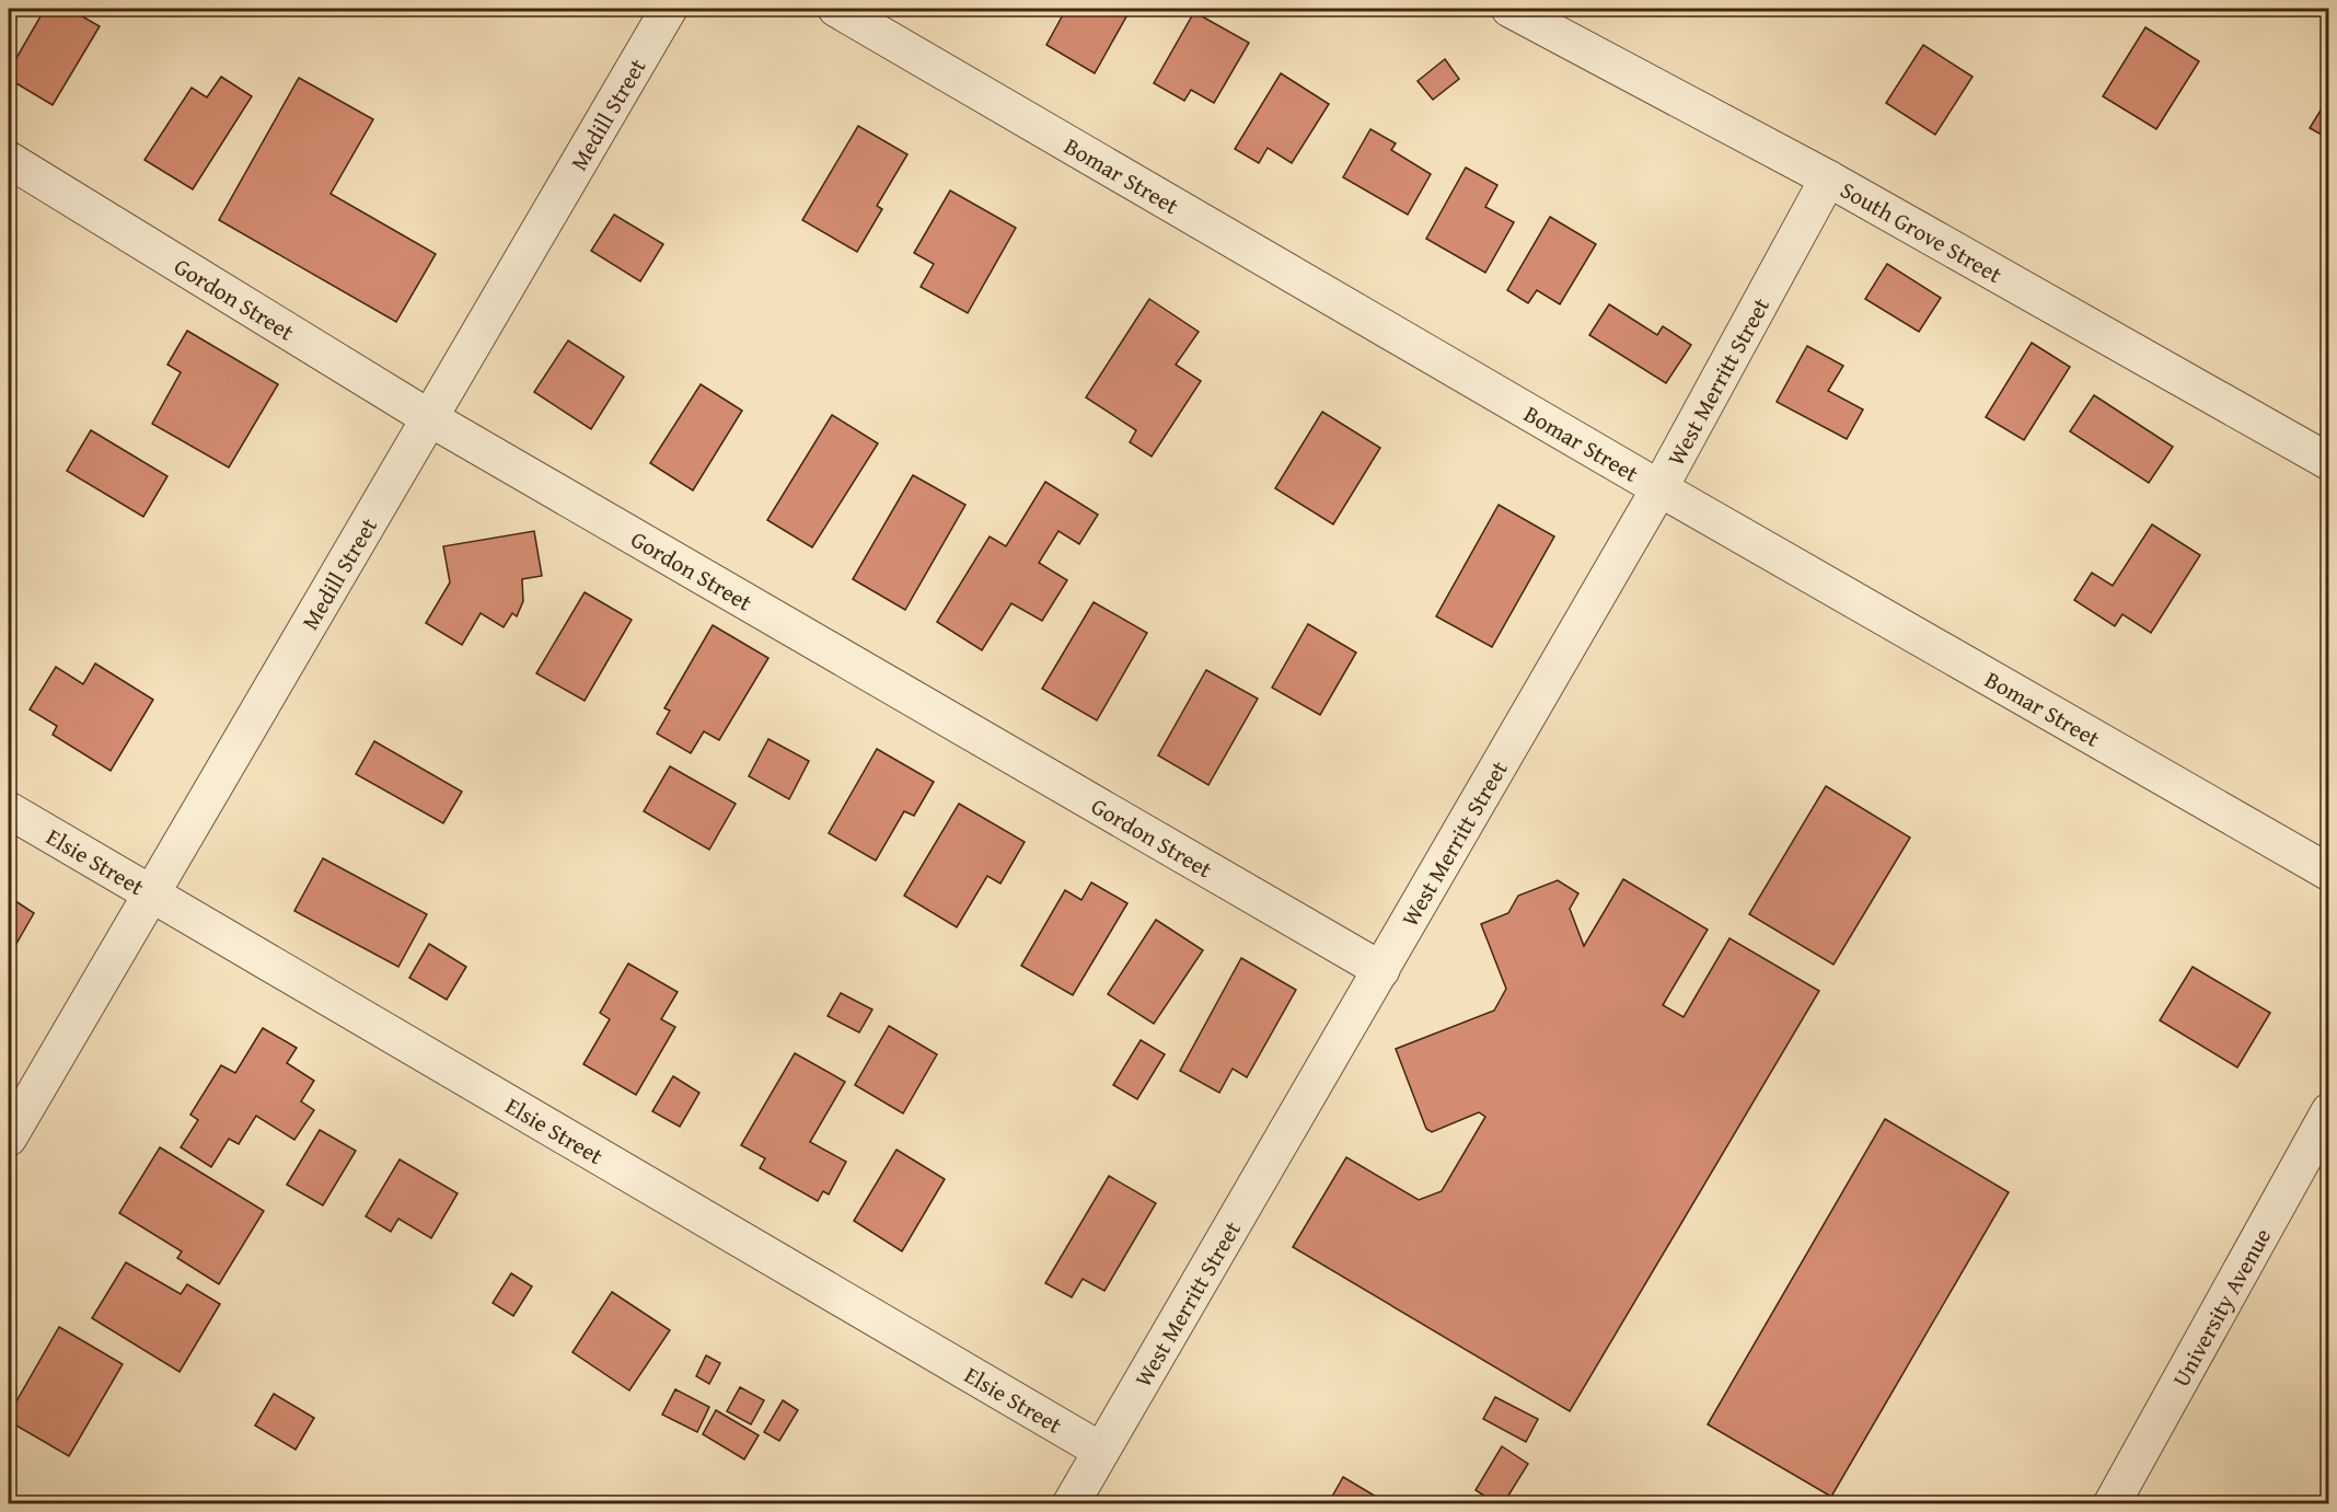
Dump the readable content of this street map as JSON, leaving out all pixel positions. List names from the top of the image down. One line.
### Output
{"streets":{"street":["Medill Street","Bomar Street","South Grove Street","Gordon Street","West Merritt Street","Elsie Street","University Avenue"]},"crossings":[["Medill Street","Gordon Street"],["Medill Street","Elsie Street"],["Bomar Street","West Merritt Street"],["South Grove Street","West Merritt Street"],["Gordon Street","West Merritt Street"],["West Merritt Street","Elsie Street"]]}
